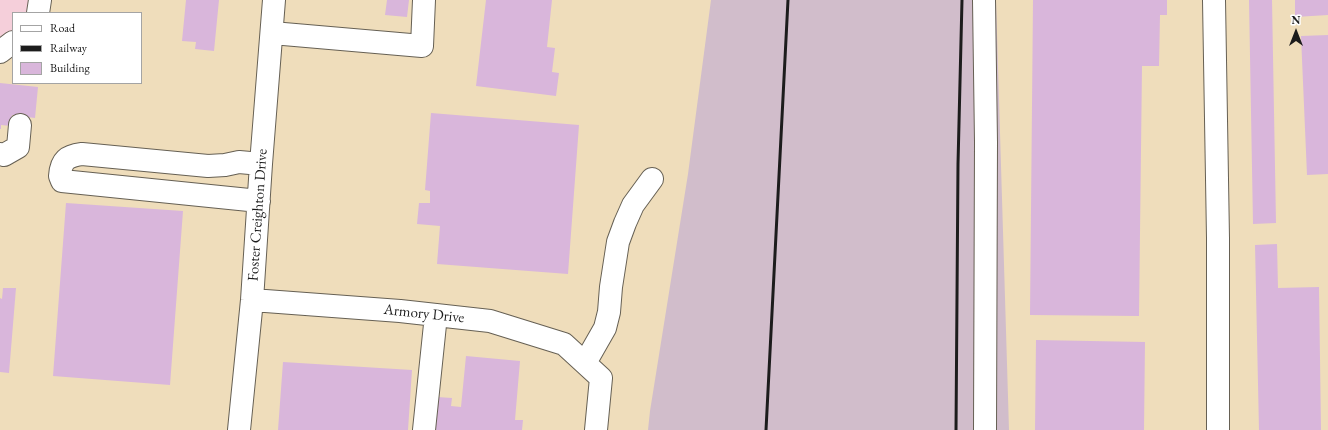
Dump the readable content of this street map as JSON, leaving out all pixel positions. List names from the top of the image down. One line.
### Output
{"streets":{"street":["Foster Creighton Drive","Armory Drive"]},"crossings":[["Foster Creighton Drive","Armory Drive"]],"legend":["Road","Railway","Building"],"north":"top"}
